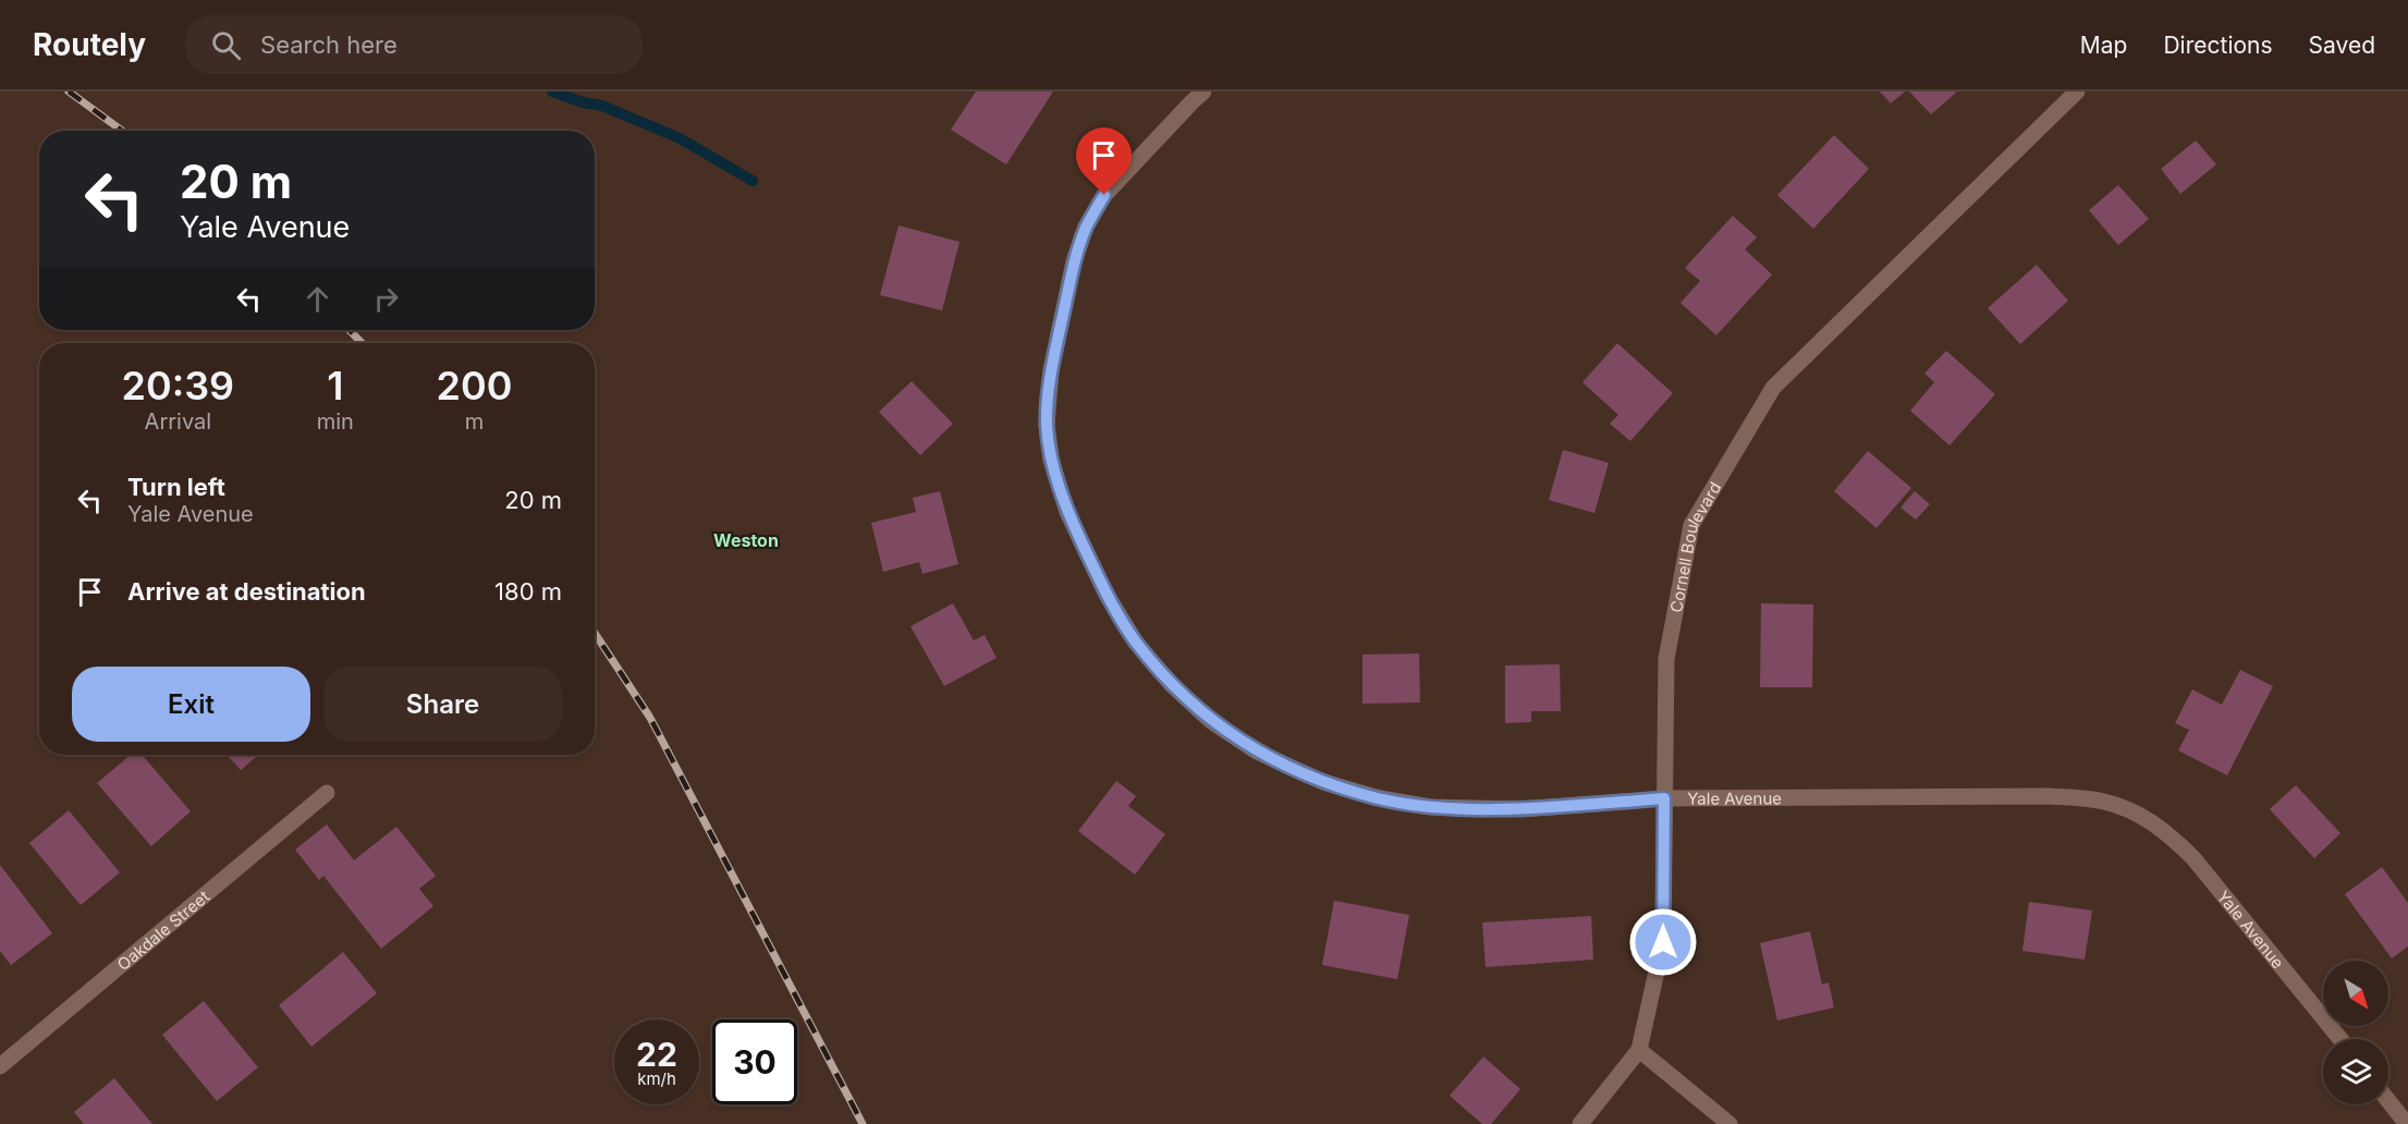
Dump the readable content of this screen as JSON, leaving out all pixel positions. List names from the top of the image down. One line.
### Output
{"streets":{"street":["Cornell Boulevard","Yale Avenue","Oakdale Street"]},"crossings":[["Cornell Boulevard","Yale Avenue"]],"districts":["Weston"],"north":"bottom right","page":{"header":"Routely","search":"Search here","nav":["Map","Directions","Saved"],"turn":["20 m","Yale Avenue"],"eta":["20:39","Arrival","1","min","200","m"],"list":[{"name":"Turn left","note":"Yale Avenue","value":"20 m"},{"name":"Arrive at destination","value":"180 m"}],"buttons":["Exit","Share"],"speed":"22 km/h","limit":"30"}}
